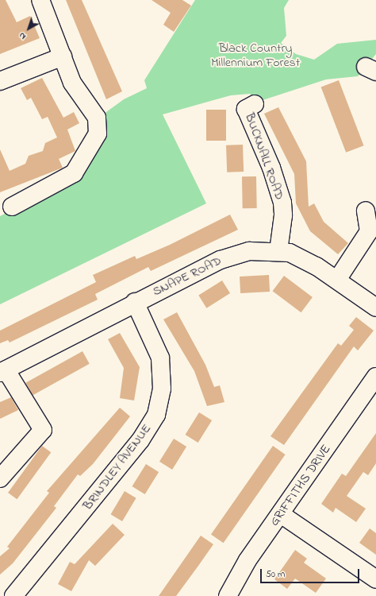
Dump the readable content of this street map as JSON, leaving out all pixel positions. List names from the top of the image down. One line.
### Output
{"streets":{"street":["BUCKNALL ROAD","SNAPE ROAD","BRINDLEY AVENUE","GRIFFITHS DRIVE"]},"crossings":[["BUCKNALL ROAD","SNAPE ROAD"],["SNAPE ROAD","BRINDLEY AVENUE"]],"parks":["Black Country Millennium Forest"],"scale_bar":"50 m","north":"bottom left"}
